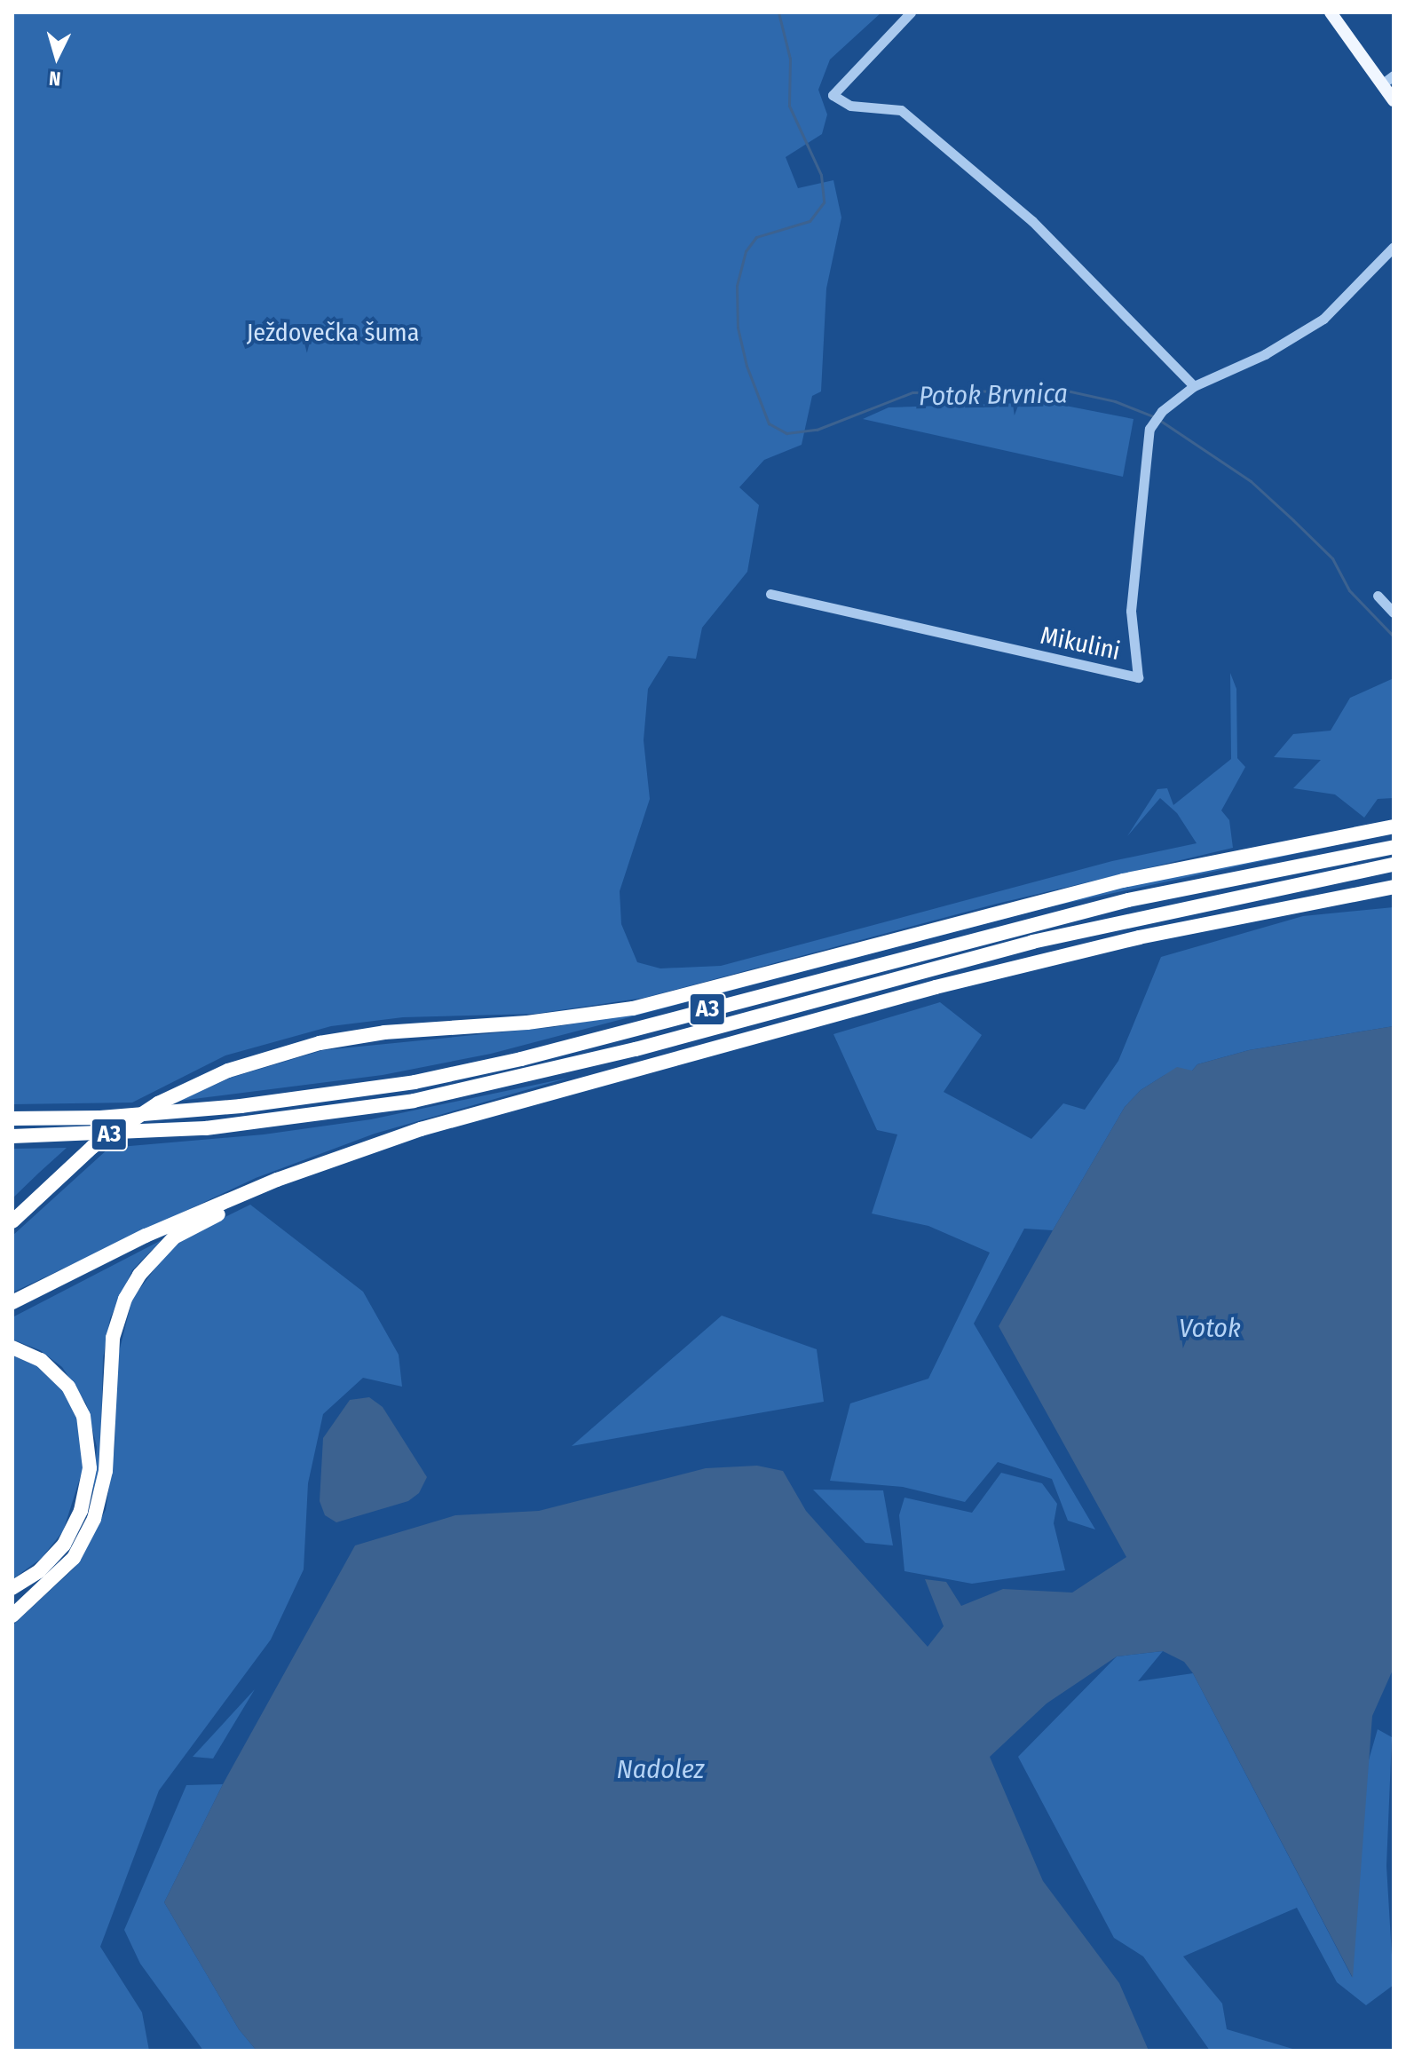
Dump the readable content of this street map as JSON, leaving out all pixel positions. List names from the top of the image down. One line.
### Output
{"streets":{"highway":["A3"],"street":["Mikulini"]},"water":["Potok Brvnica","Votok","Nadolez"],"parks":["Ježdovečka šuma"],"north":"bottom"}
